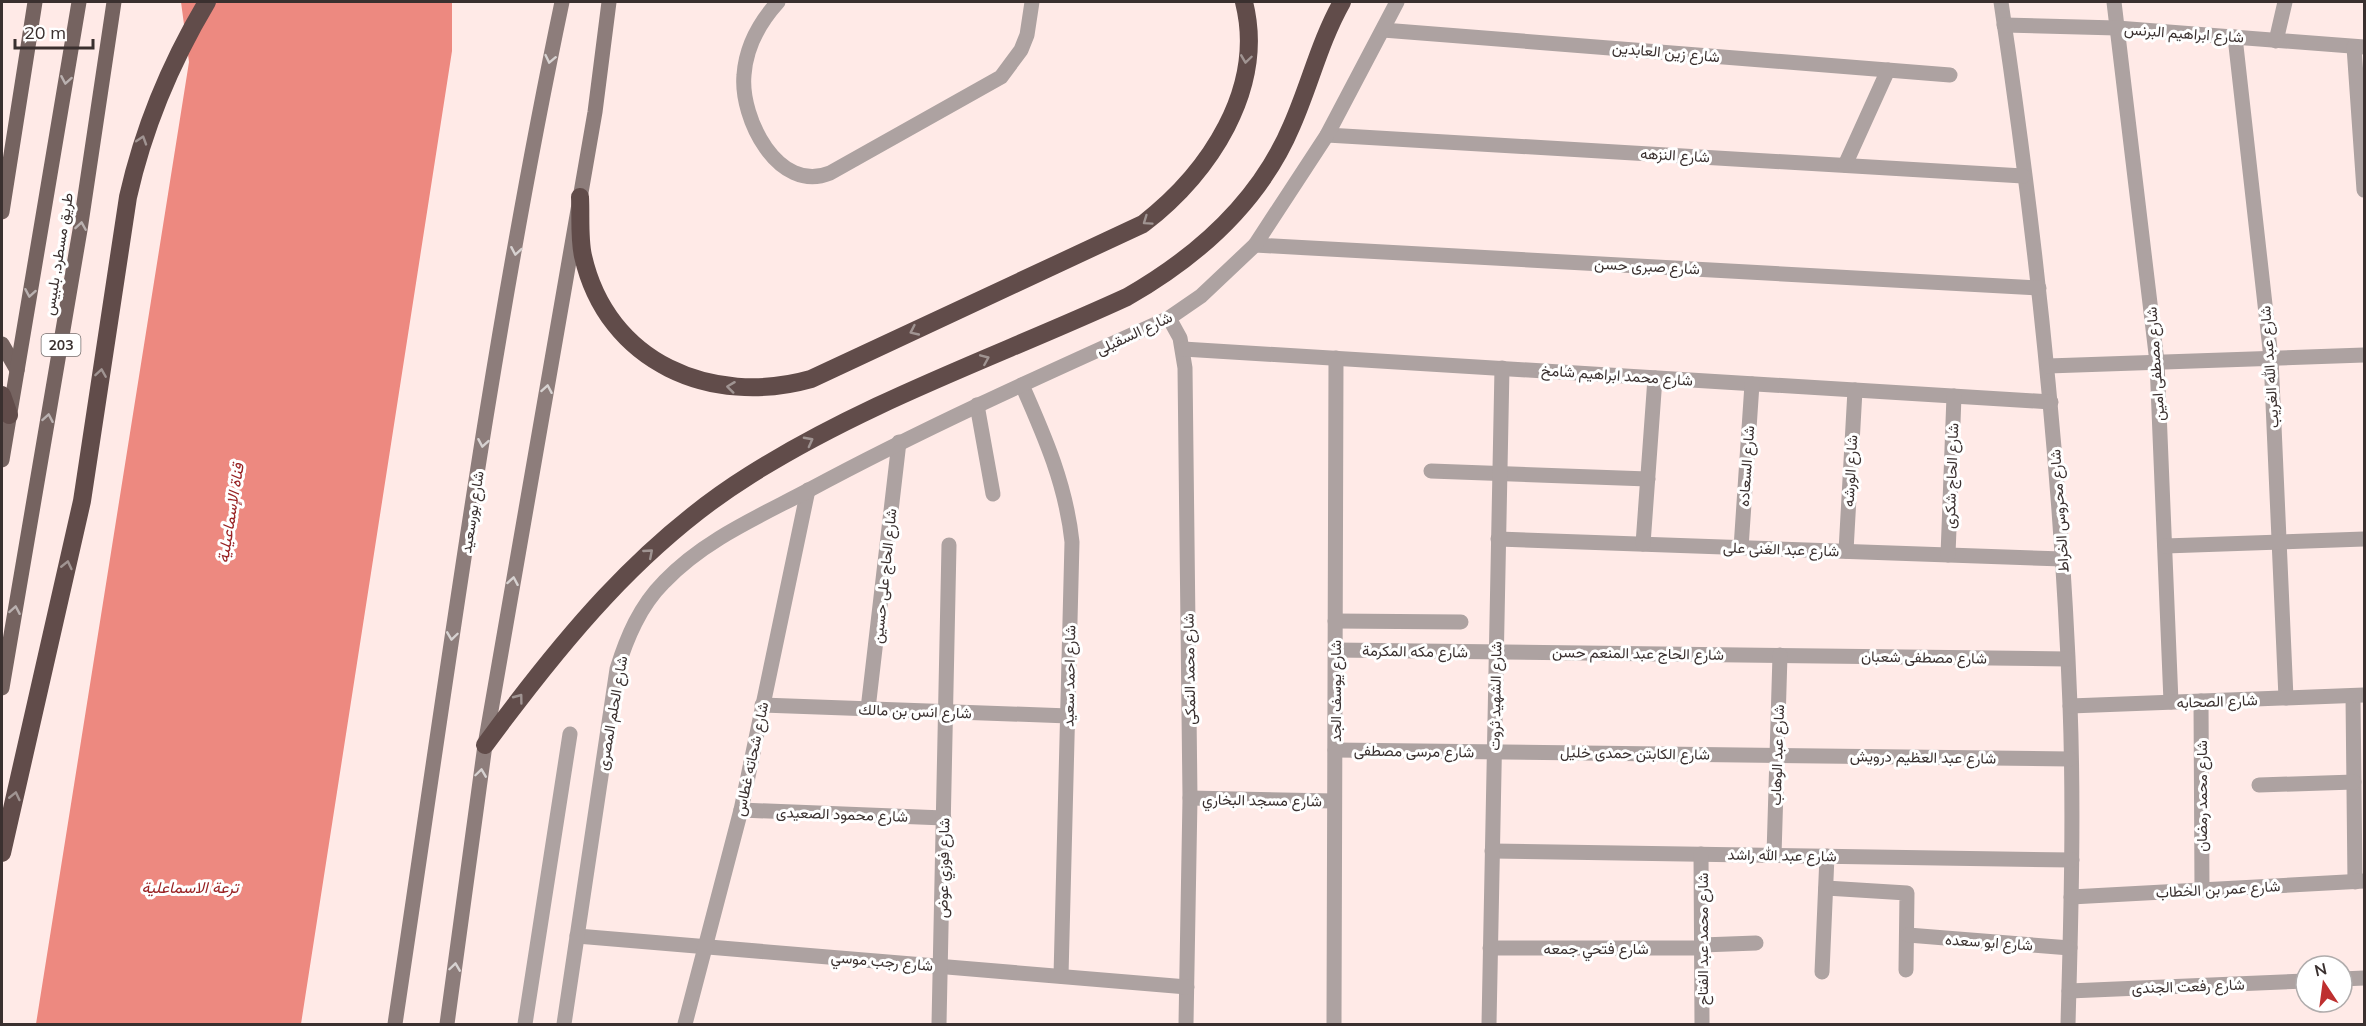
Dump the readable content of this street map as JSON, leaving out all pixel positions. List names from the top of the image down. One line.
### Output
{"streets":{"main road":["طريق مسطرد, بلبيس","203","شارع بورسعيد"],"street":["شارع ابراهيم البرنس","شارع زين العابدين","شارع النزهه","شارع صبرى حسن","شارع السقيلى","شارع مصطفى امين","شارع عبد الله الغريب","شارع محمد ابراهيم شامخ","شارع السعاده","شارع الورشه","شارع الحاج شكرى","شارع محروس الخراط","شارع عبد الغنى على","شارع الحاج على حسين","شارع مكه المكرمة","شارع الحاج عبد المنعم حسن","شارع مصطفى شعبان","شارع محمد النمكى","شارع احمد سعيد","شارع يوسف الجد","شارع الشهيد ثروت","شارع الصحابه","شارع انس بن مالك","شارع الحلم المصرى","شارع مرسى مصطفى","شارع الكابتن حمدى خليل","شارع عبد الوهاب","شارع عبد العظيم درويش","شارع شحاته غطاس","شارع محمد رمضان","شارع مسجد البخاري","شارع محمود الصعيدى","شارع عبد الله راشد","شارع فوزي عوض","شارع عمر بن الخطاب","شارع محمد عبد الفتاح","شارع ابو سعده","شارع فتحي جمعه","شارع رجب موسي","شارع رفعت الجندى"]},"crossings":[["شارع ابراهيم البرنس","شارع مصطفى امين"],["شارع ابراهيم البرنس","شارع عبد الله الغريب"],["شارع ابراهيم البرنس","شارع محروس الخراط"],["شارع زين العابدين","شارع السقيلى"],["شارع النزهه","شارع السقيلى"],["شارع النزهه","شارع محروس الخراط"],["شارع صبرى حسن","شارع السقيلى"],["شارع صبرى حسن","شارع محروس الخراط"],["شارع السقيلى","شارع الحاج على حسين"],["شارع السقيلى","شارع محمد النمكى"],["شارع السقيلى","شارع احمد سعيد"],["شارع السقيلى","شارع الحلم المصرى"],["شارع السقيلى","شارع شحاته غطاس"],["شارع مصطفى امين","شارع الصحابه"],["شارع عبد الله الغريب","شارع الصحابه"],["شارع محمد ابراهيم شامخ","شارع السعاده"],["شارع محمد ابراهيم شامخ","شارع الورشه"],["شارع محمد ابراهيم شامخ","شارع الحاج شكرى"],["شارع محمد ابراهيم شامخ","شارع محروس الخراط"],["شارع محمد ابراهيم شامخ","شارع محمد النمكى"],["شارع محمد ابراهيم شامخ","شارع يوسف الجد"],["شارع محمد ابراهيم شامخ","شارع الشهيد ثروت"],["شارع السعاده","شارع عبد الغنى على"],["شارع الورشه","شارع عبد الغنى على"],["شارع الحاج شكرى","شارع عبد الغنى على"],["شارع محروس الخراط","شارع عبد الغنى على"],["شارع محروس الخراط","شارع مصطفى شعبان"],["شارع محروس الخراط","شارع الصحابه"],["شارع محروس الخراط","شارع عبد العظيم درويش"],["شارع محروس الخراط","شارع عبد الله راشد"],["شارع محروس الخراط","شارع عمر بن الخطاب"],["شارع محروس الخراط","شارع ابو سعده"],["شارع محروس الخراط","شارع رفعت الجندى"],["شارع عبد الغنى على","شارع الشهيد ثروت"],["شارع الحاج على حسين","شارع انس بن مالك"],["شارع مكه المكرمة","شارع الحاج عبد المنعم حسن"],["شارع مكه المكرمة","شارع يوسف الجد"],["شارع مكه المكرمة","شارع الشهيد ثروت"],["شارع الحاج عبد المنعم حسن","شارع مصطفى شعبان"],["شارع الحاج عبد المنعم حسن","شارع الشهيد ثروت"],["شارع الحاج عبد المنعم حسن","شارع عبد الوهاب"],["شارع مصطفى شعبان","شارع عبد الوهاب"],["شارع محمد النمكى","شارع مسجد البخاري"],["شارع محمد النمكى","شارع رجب موسي"],["شارع احمد سعيد","شارع انس بن مالك"],["شارع احمد سعيد","شارع رجب موسي"],["شارع يوسف الجد","شارع مرسى مصطفى"],["شارع يوسف الجد","شارع مسجد البخاري"],["شارع الشهيد ثروت","شارع مرسى مصطفى"],["شارع الشهيد ثروت","شارع الكابتن حمدى خليل"],["شارع الشهيد ثروت","شارع عبد الله راشد"],["شارع الشهيد ثروت","شارع فتحي جمعه"],["شارع الصحابه","شارع محمد رمضان"],["شارع انس بن مالك","شارع شحاته غطاس"],["شارع انس بن مالك","شارع فوزي عوض"],["شارع الحلم المصرى","شارع شحاته غطاس"],["شارع الحلم المصرى","شارع رجب موسي"],["شارع مرسى مصطفى","شارع الكابتن حمدى خليل"],["شارع الكابتن حمدى خليل","شارع عبد الوهاب"],["شارع الكابتن حمدى خليل","شارع عبد العظيم درويش"],["شارع عبد الوهاب","شارع عبد العظيم درويش"],["شارع عبد الوهاب","شارع عبد الله راشد"],["شارع شحاته غطاس","شارع محمود الصعيدى"],["شارع شحاته غطاس","شارع رجب موسي"],["شارع محمد رمضان","شارع عمر بن الخطاب"],["شارع محمود الصعيدى","شارع فوزي عوض"],["شارع عبد الله راشد","شارع محمد عبد الفتاح"],["شارع فوزي عوض","شارع رجب موسي"],["شارع محمد عبد الفتاح","شارع فتحي جمعه"]],"water":["قناة الإسماعيلية","ترعة الاسماعلية"],"scale_bar":"20 m","north":"top"}
